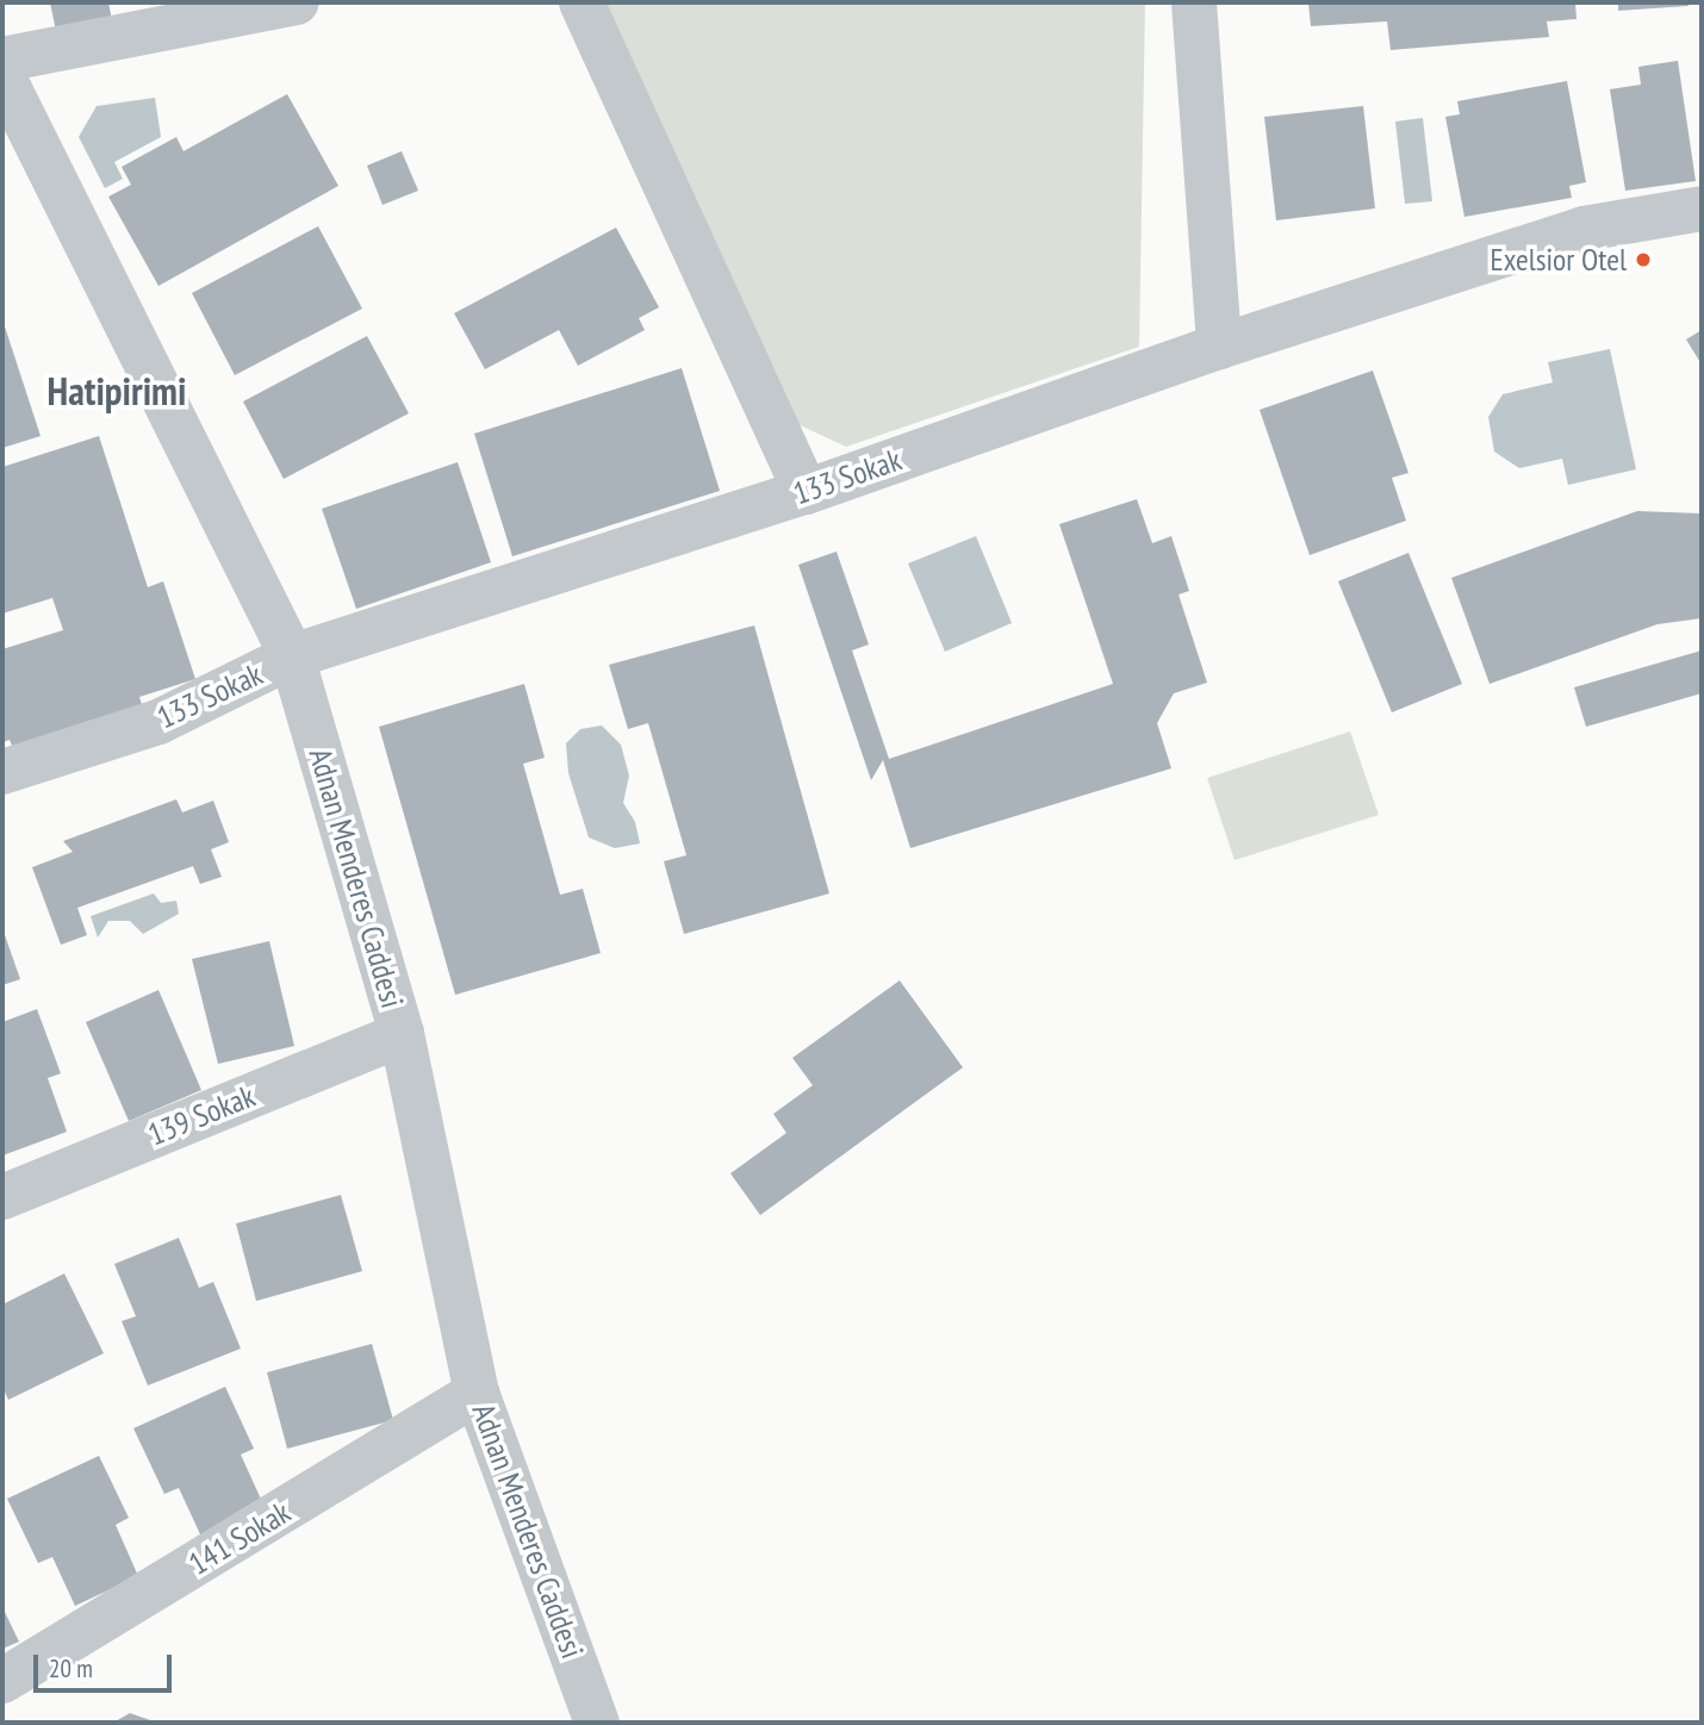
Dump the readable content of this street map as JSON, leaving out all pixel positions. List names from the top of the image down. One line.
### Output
{"streets":{"street":["133 Sokak","Adnan Menderes Caddesi","139 Sokak","141 Sokak"]},"crossings":[["133 Sokak","Adnan Menderes Caddesi"],["Adnan Menderes Caddesi","139 Sokak"],["Adnan Menderes Caddesi","141 Sokak"]],"districts":["Hatipirimi"],"places":["Exelsior Otel"],"scale_bar":"20 m"}
